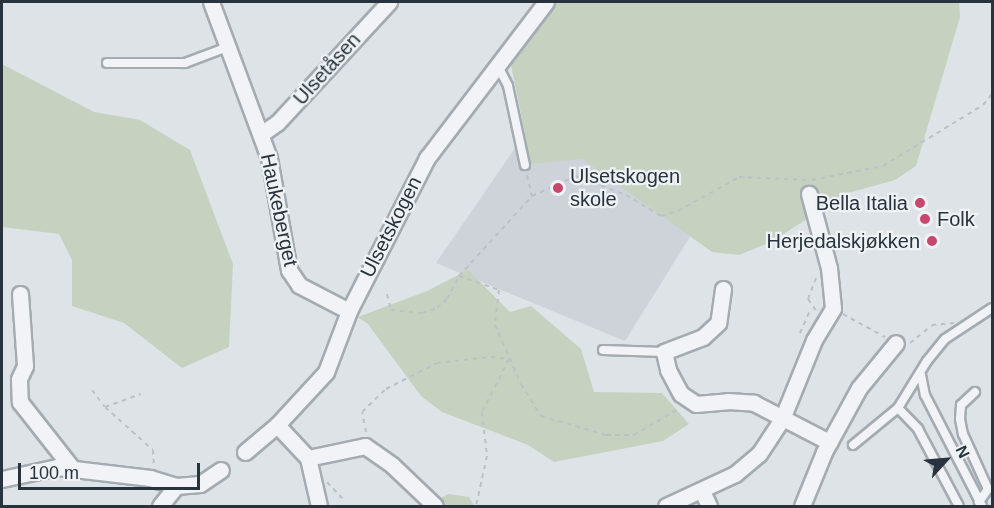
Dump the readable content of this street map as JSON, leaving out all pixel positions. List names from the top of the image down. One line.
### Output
{"streets":{"street":["Ulsetåsen","Haukeberget","Ulsetskogen"]},"crossings":[["Ulsetåsen","Haukeberget"],["Haukeberget","Ulsetskogen"]],"places":["Ulsetskogen skole","Bella Italia","Folk","Herjedalskjøkken"],"scale_bar":"100 m","north":"top right"}
